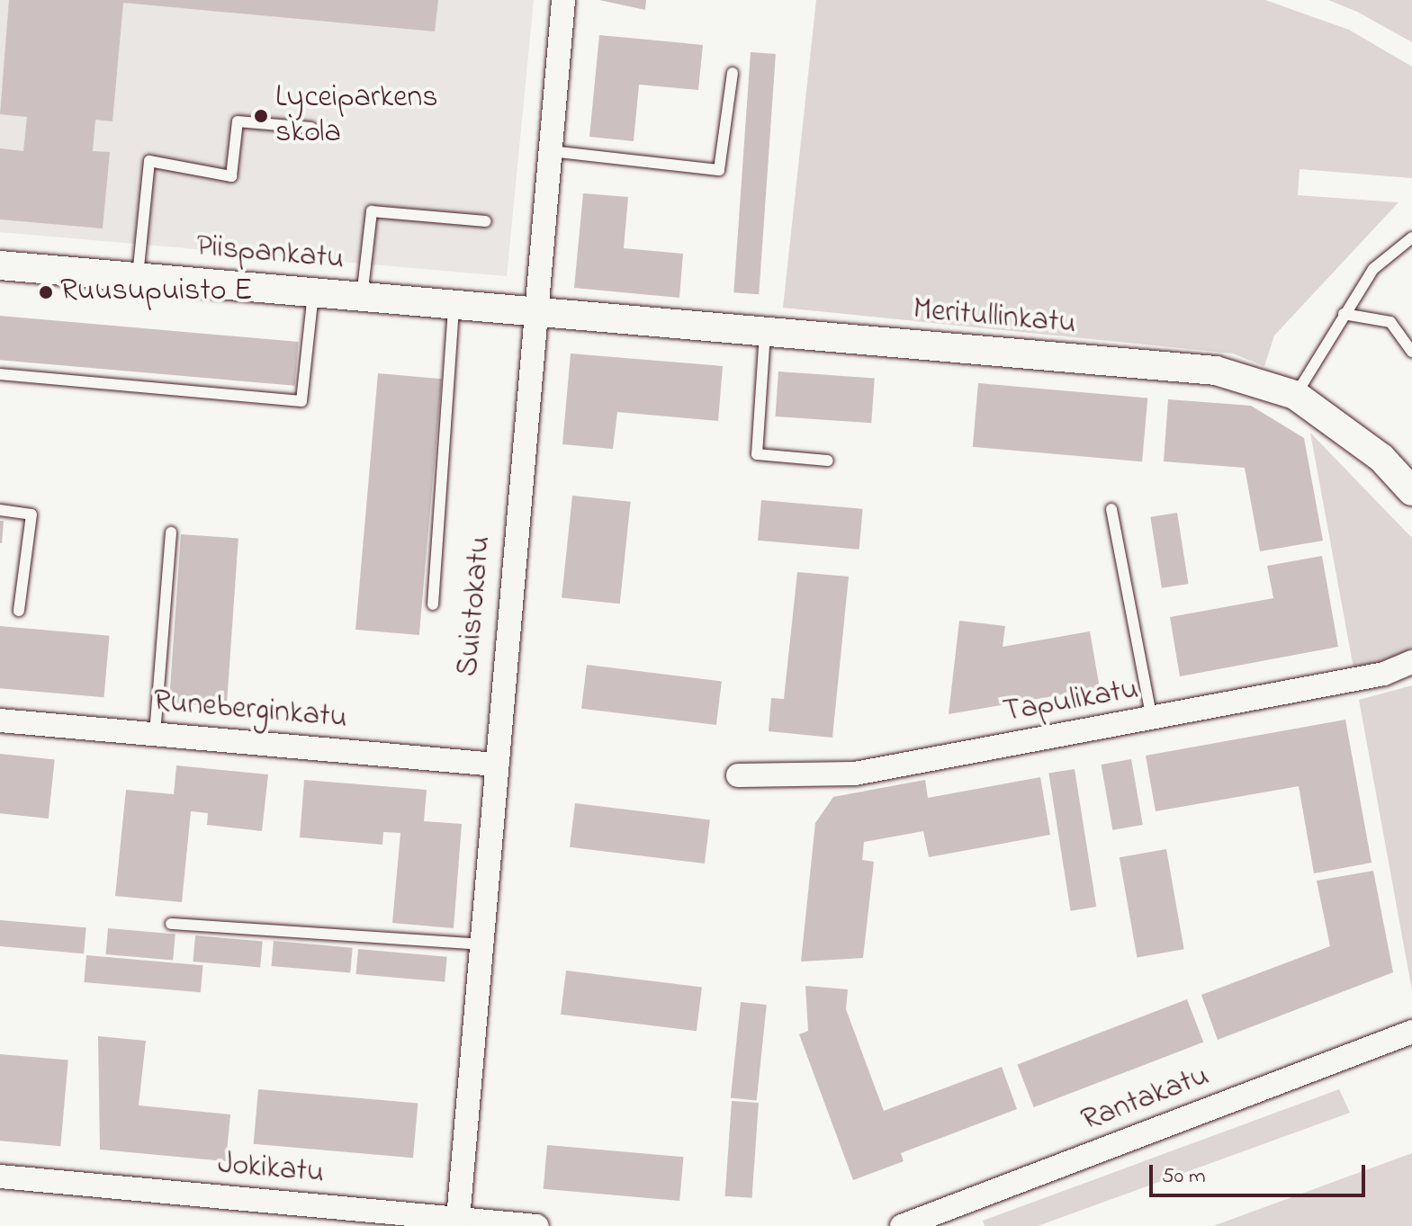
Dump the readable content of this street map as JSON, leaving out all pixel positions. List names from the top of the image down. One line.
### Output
{"streets":{"street":["Piispankatu","Meritullinkatu","Suistokatu","Tapulikatu","Runeberginkatu","Rantakatu","Jokikatu"]},"crossings":[["Piispankatu","Meritullinkatu"],["Piispankatu","Suistokatu"],["Meritullinkatu","Suistokatu"],["Suistokatu","Runeberginkatu"],["Suistokatu","Jokikatu"]],"places":["Lyceiparkens skola","Ruusupuisto E"],"scale_bar":"50 m"}
